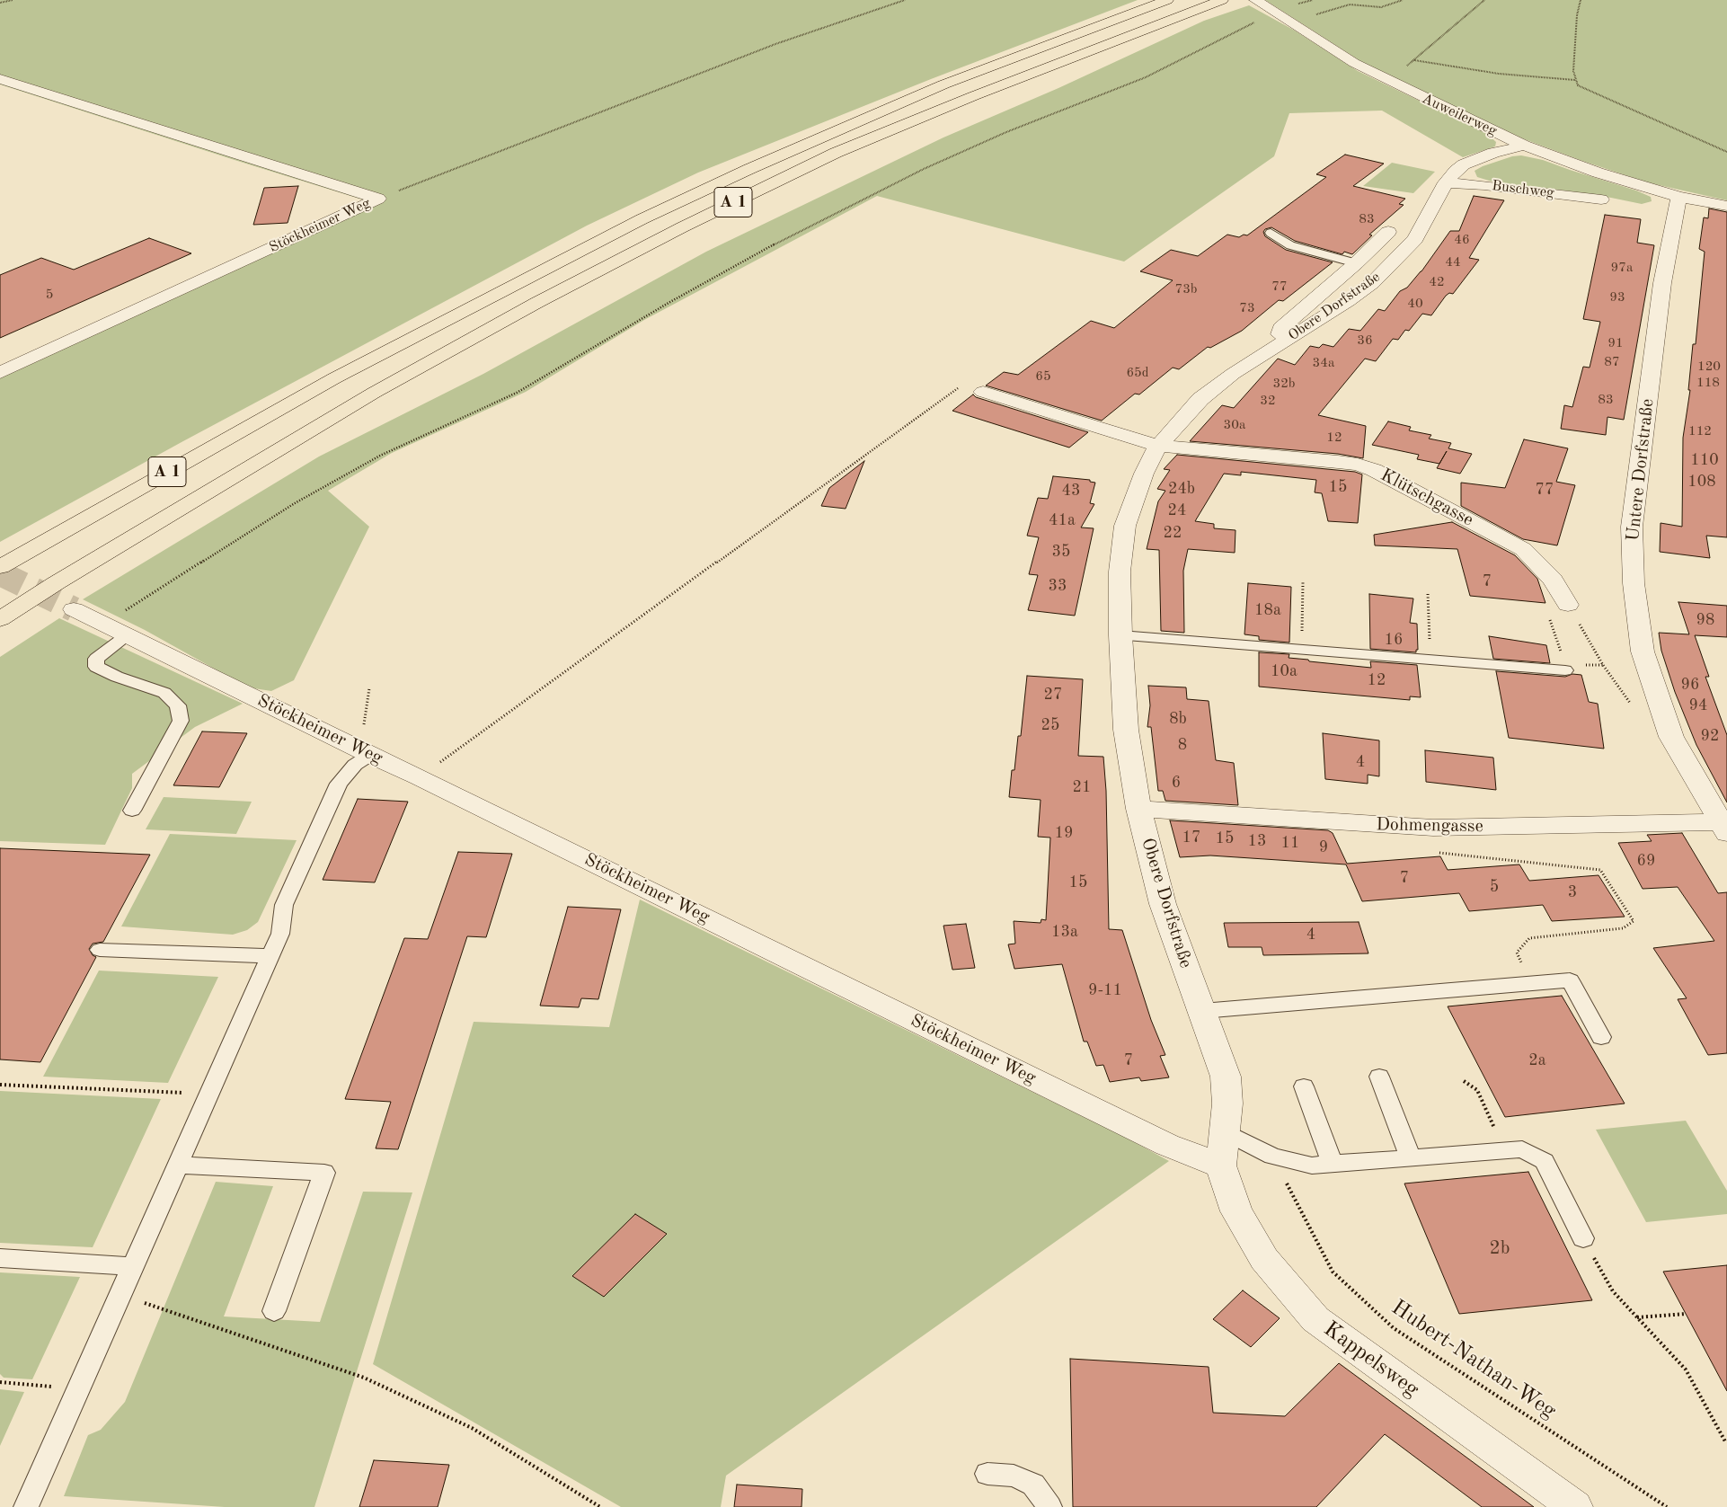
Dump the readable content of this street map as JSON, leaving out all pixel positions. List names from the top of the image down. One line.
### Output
{"streets":{"highway":["A 1"],"street":["Auweilerweg","Buschweg","Stöckheimer Weg","Obere Dorfstraße","Untere Dorfstraße","Klütschgasse","Dohmengasse","Kappelsweg"],"path":["Hubert-Nathan-Weg"]},"crossings":[["Auweilerweg","Obere Dorfstraße"],["Auweilerweg","Untere Dorfstraße"],["Buschweg","Obere Dorfstraße"],["Stöckheimer Weg","Obere Dorfstraße"],["Stöckheimer Weg","Kappelsweg"],["Obere Dorfstraße","Klütschgasse"],["Obere Dorfstraße","Dohmengasse"],["Obere Dorfstraße","Kappelsweg"],["Untere Dorfstraße","Dohmengasse"]],"house_numbers":["83","46","44","97a","42","77","73b","5","93","40","73","36","91","87","34a","120","65d","65","118","32b","83","32","30a","112","12","110","108","15","24b","77","43","24","41a","22","35","7","33","18a","98","16","10a","12","96","27","94","8b","25","92","8","4","6","21","19","17","15","13","11","9","69","7","15","5","3","13a","4","9-11","7","2a","2b"]}
